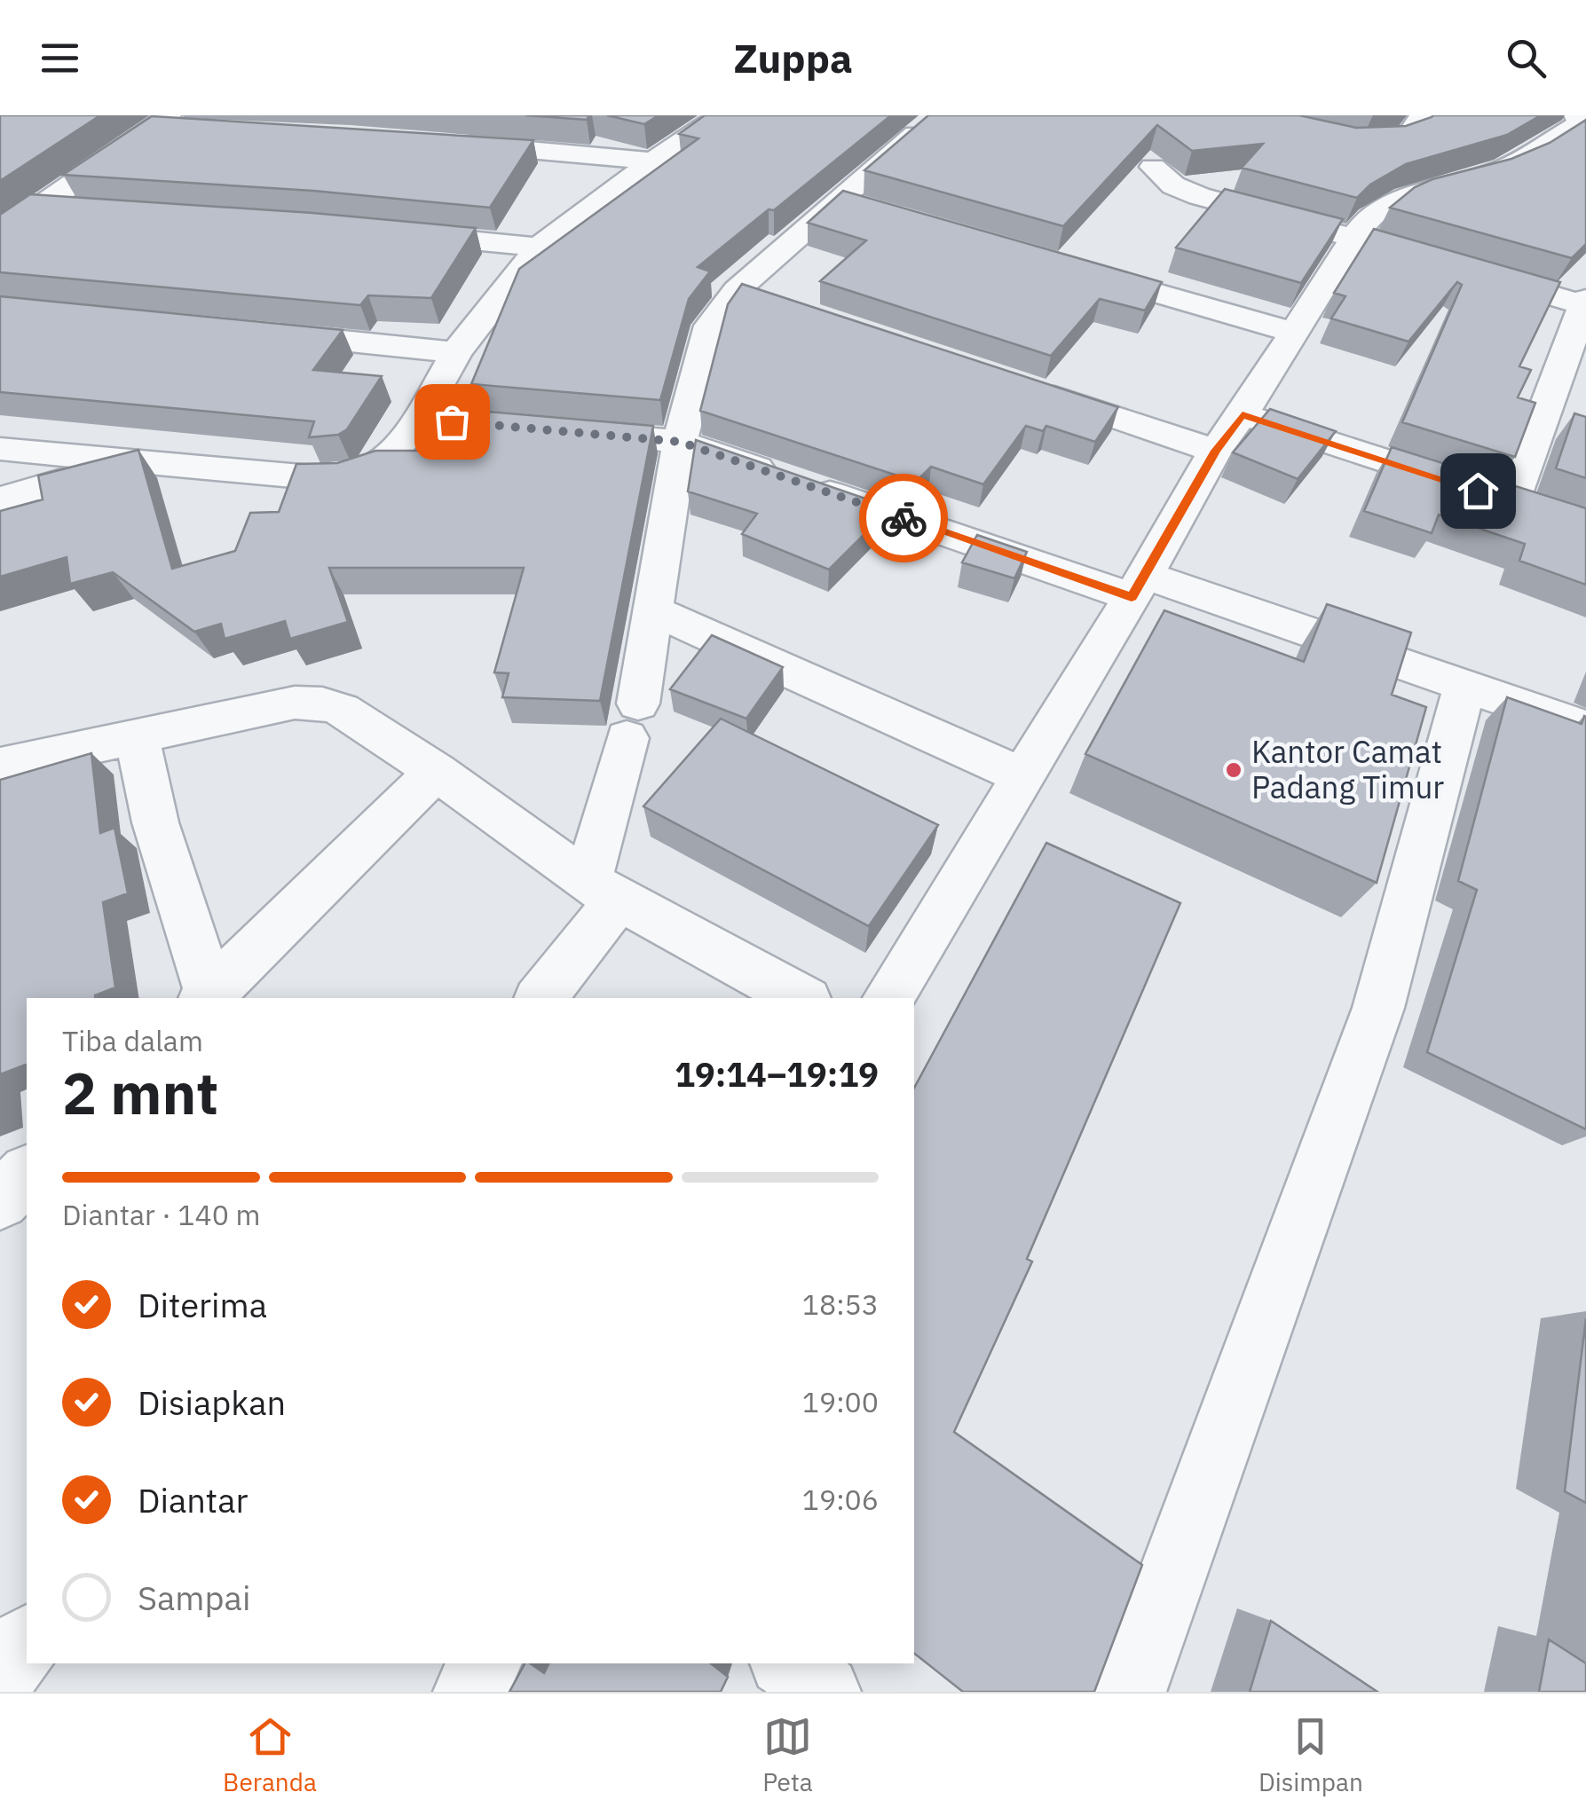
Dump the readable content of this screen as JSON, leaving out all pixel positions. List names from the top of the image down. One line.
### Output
{"places":["Kantor Camat Padang Timur"],"page":{"header":"Zuppa","heading":["2 mnt","Tiba dalam","19:14–19:19"],"bar":"Diantar · 140 m","list":[["Diterima","18:53"],["Disiapkan","19:00"],["Diantar","19:06"],"Sampai"],"tabs":["Beranda","Peta","Disimpan"]}}
